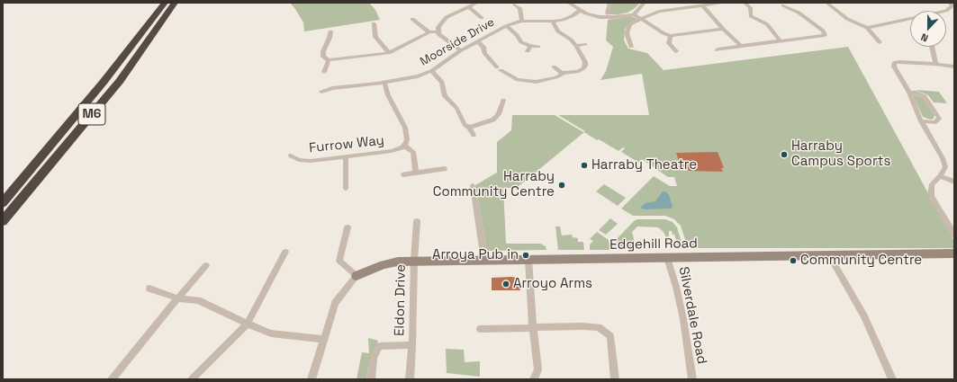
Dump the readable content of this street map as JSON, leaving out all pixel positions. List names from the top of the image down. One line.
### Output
{"streets":{"highway":["M6"],"street":["Moorside Drive","Furrow Way","Edgehill Road","Eldon Drive","Silverdale Road"]},"crossings":[["Edgehill Road","Eldon Drive"],["Edgehill Road","Silverdale Road"]],"places":["Harraby Campus Sports","Harraby Theatre","Harraby Community Centre","Arroya Pub in","Community Centre","Arroyo Arms"],"north":"bottom"}
